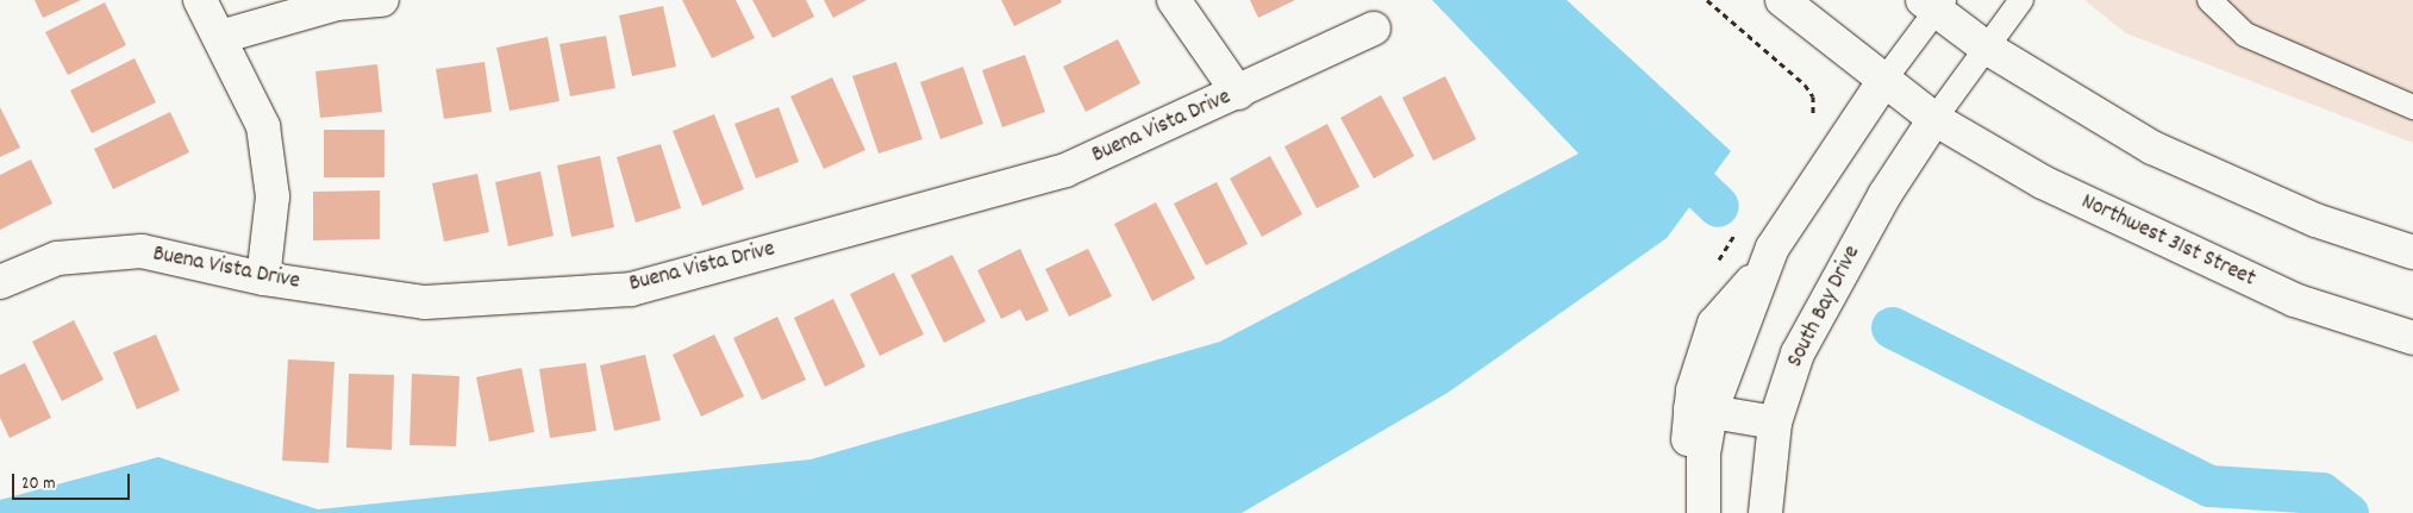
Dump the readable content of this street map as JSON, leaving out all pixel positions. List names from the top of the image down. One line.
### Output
{"streets":{"street":["Buena Vista Drive","Northwest 31st Street","South Bay Drive"]},"crossings":[["Northwest 31st Street","South Bay Drive"]],"scale_bar":"20 m"}
